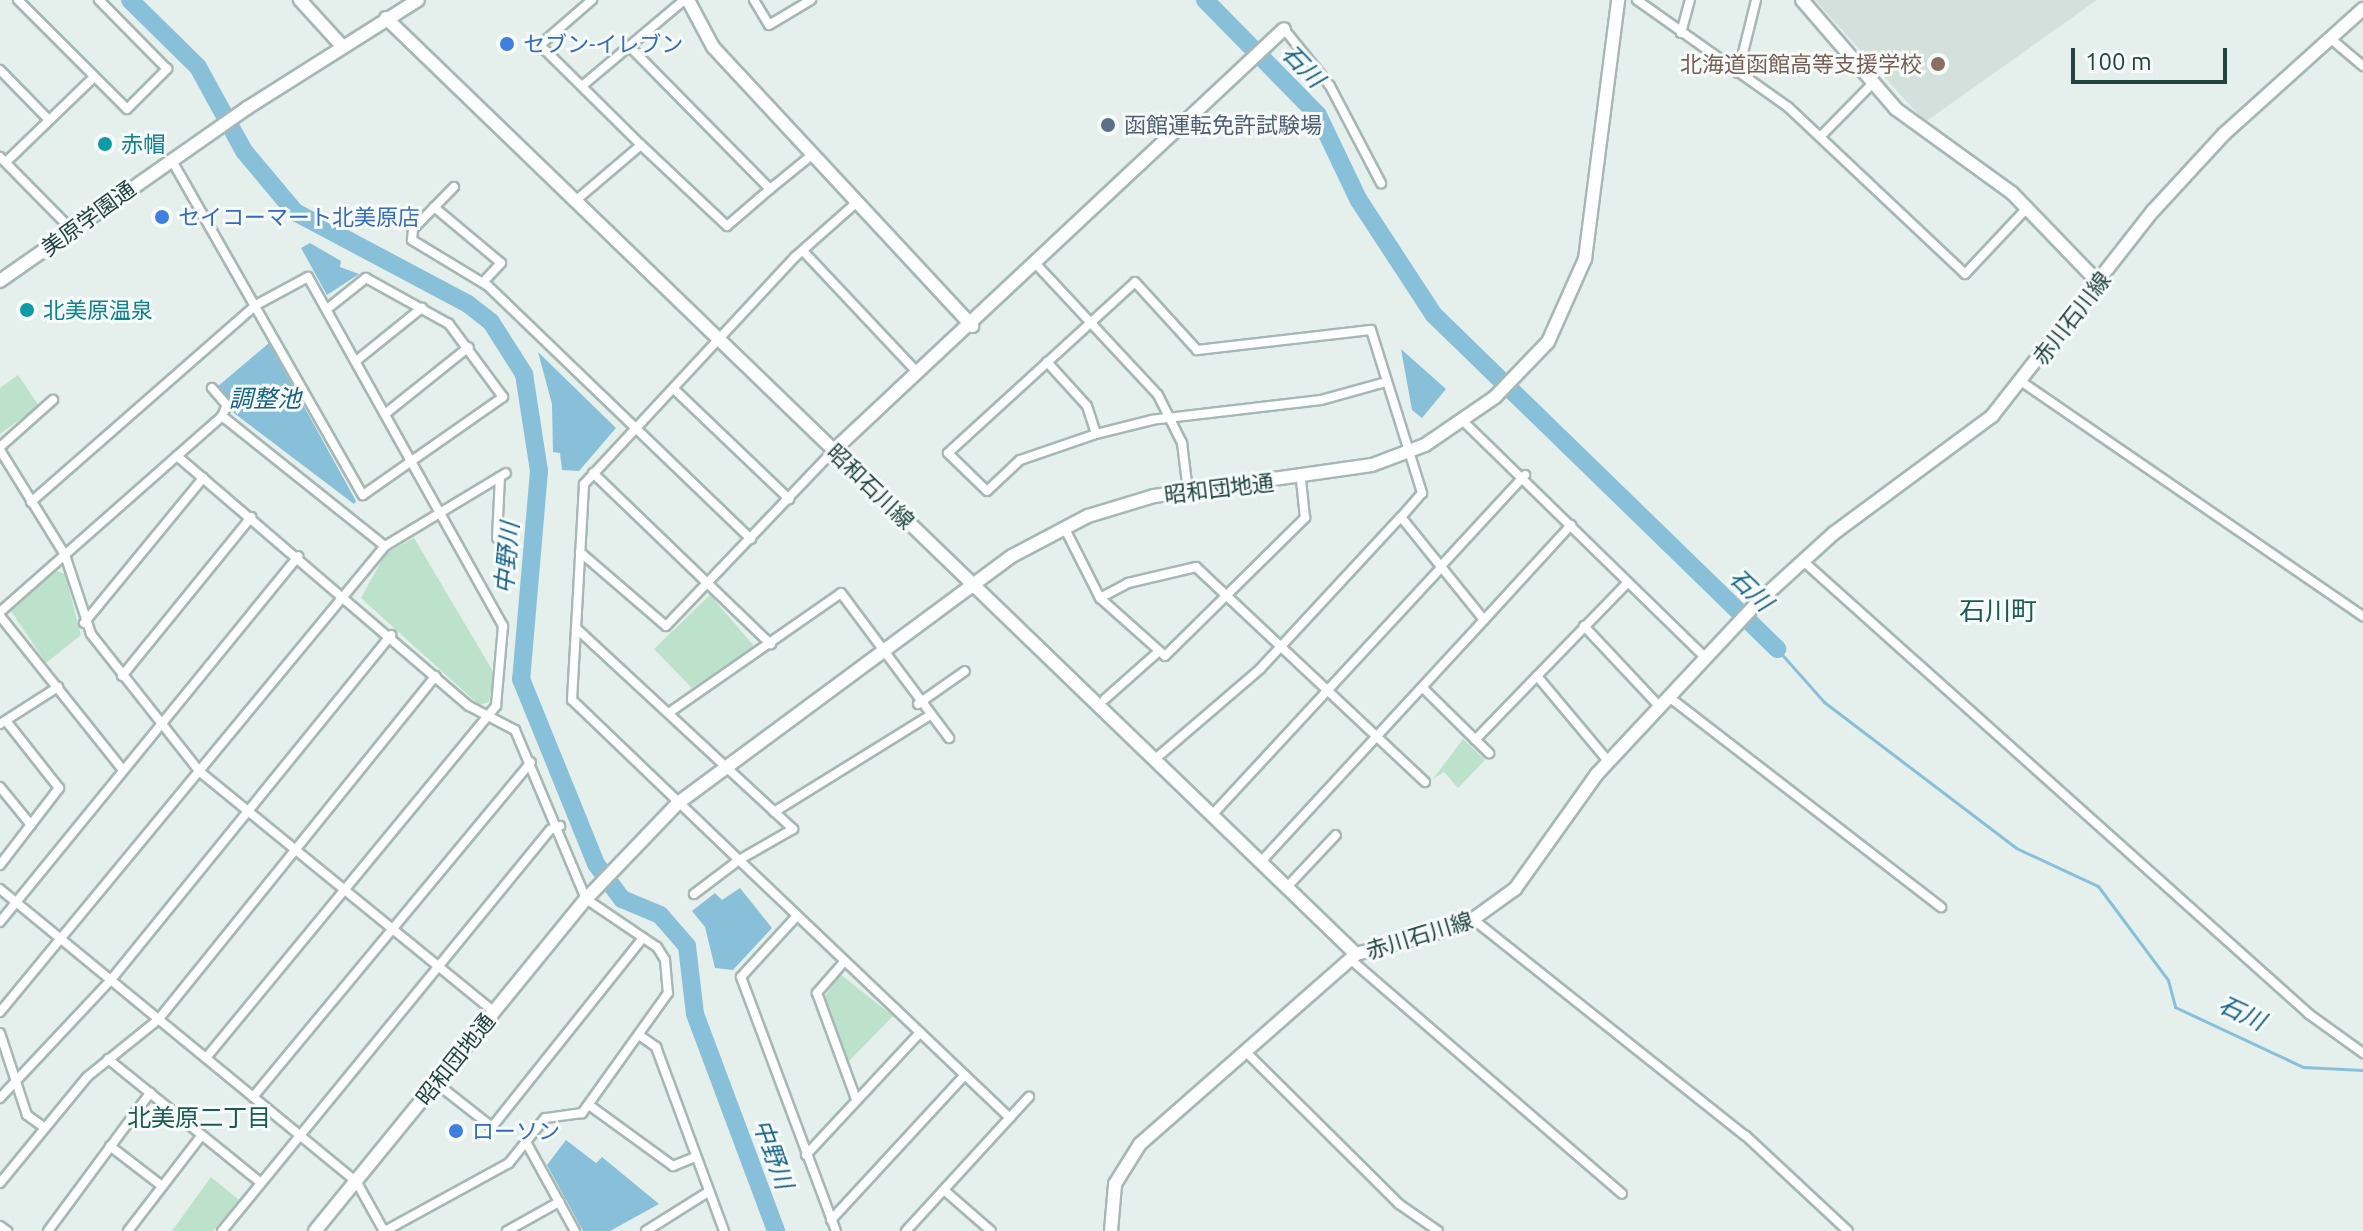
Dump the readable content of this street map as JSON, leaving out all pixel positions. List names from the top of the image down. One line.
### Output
{"streets":{"street":["美原学園通","赤川石川線","昭和石川線","昭和団地通"]},"crossings":[["赤川石川線","昭和石川線"],["昭和石川線","昭和団地通"]],"districts":["石川町","北美原二丁目"],"water":["石川","調整池","中野川"],"places":["セブン-イレブン","北海道函館高等支援学校","函館運転免許試験場","赤帽","セイコーマート北美原店","北美原温泉","ローソン"],"scale_bar":"100 m"}
